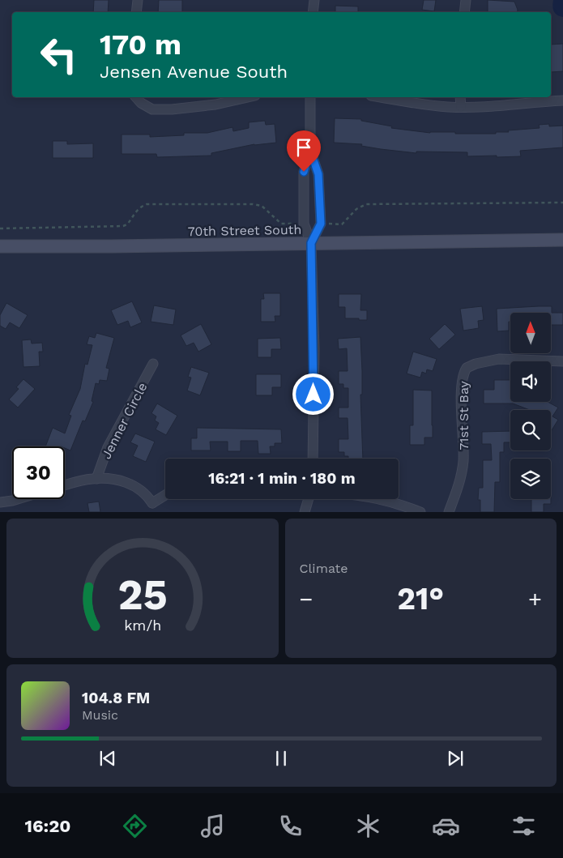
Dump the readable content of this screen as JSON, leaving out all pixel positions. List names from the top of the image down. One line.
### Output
{"streets":{"main road":["70th Street South"],"street":["71st St Bay","Jenner Circle"]},"north":"top","page":{"turn":["170 m","Jensen Avenue South"],"limit":"30","trip":"16:21 · 1 min · 180 m","tile":"Climate","heat":["−","21°","+"],"song":["104.8 FM","Music"],"tabs":"16:20","gauge":["25","km/h"]}}
